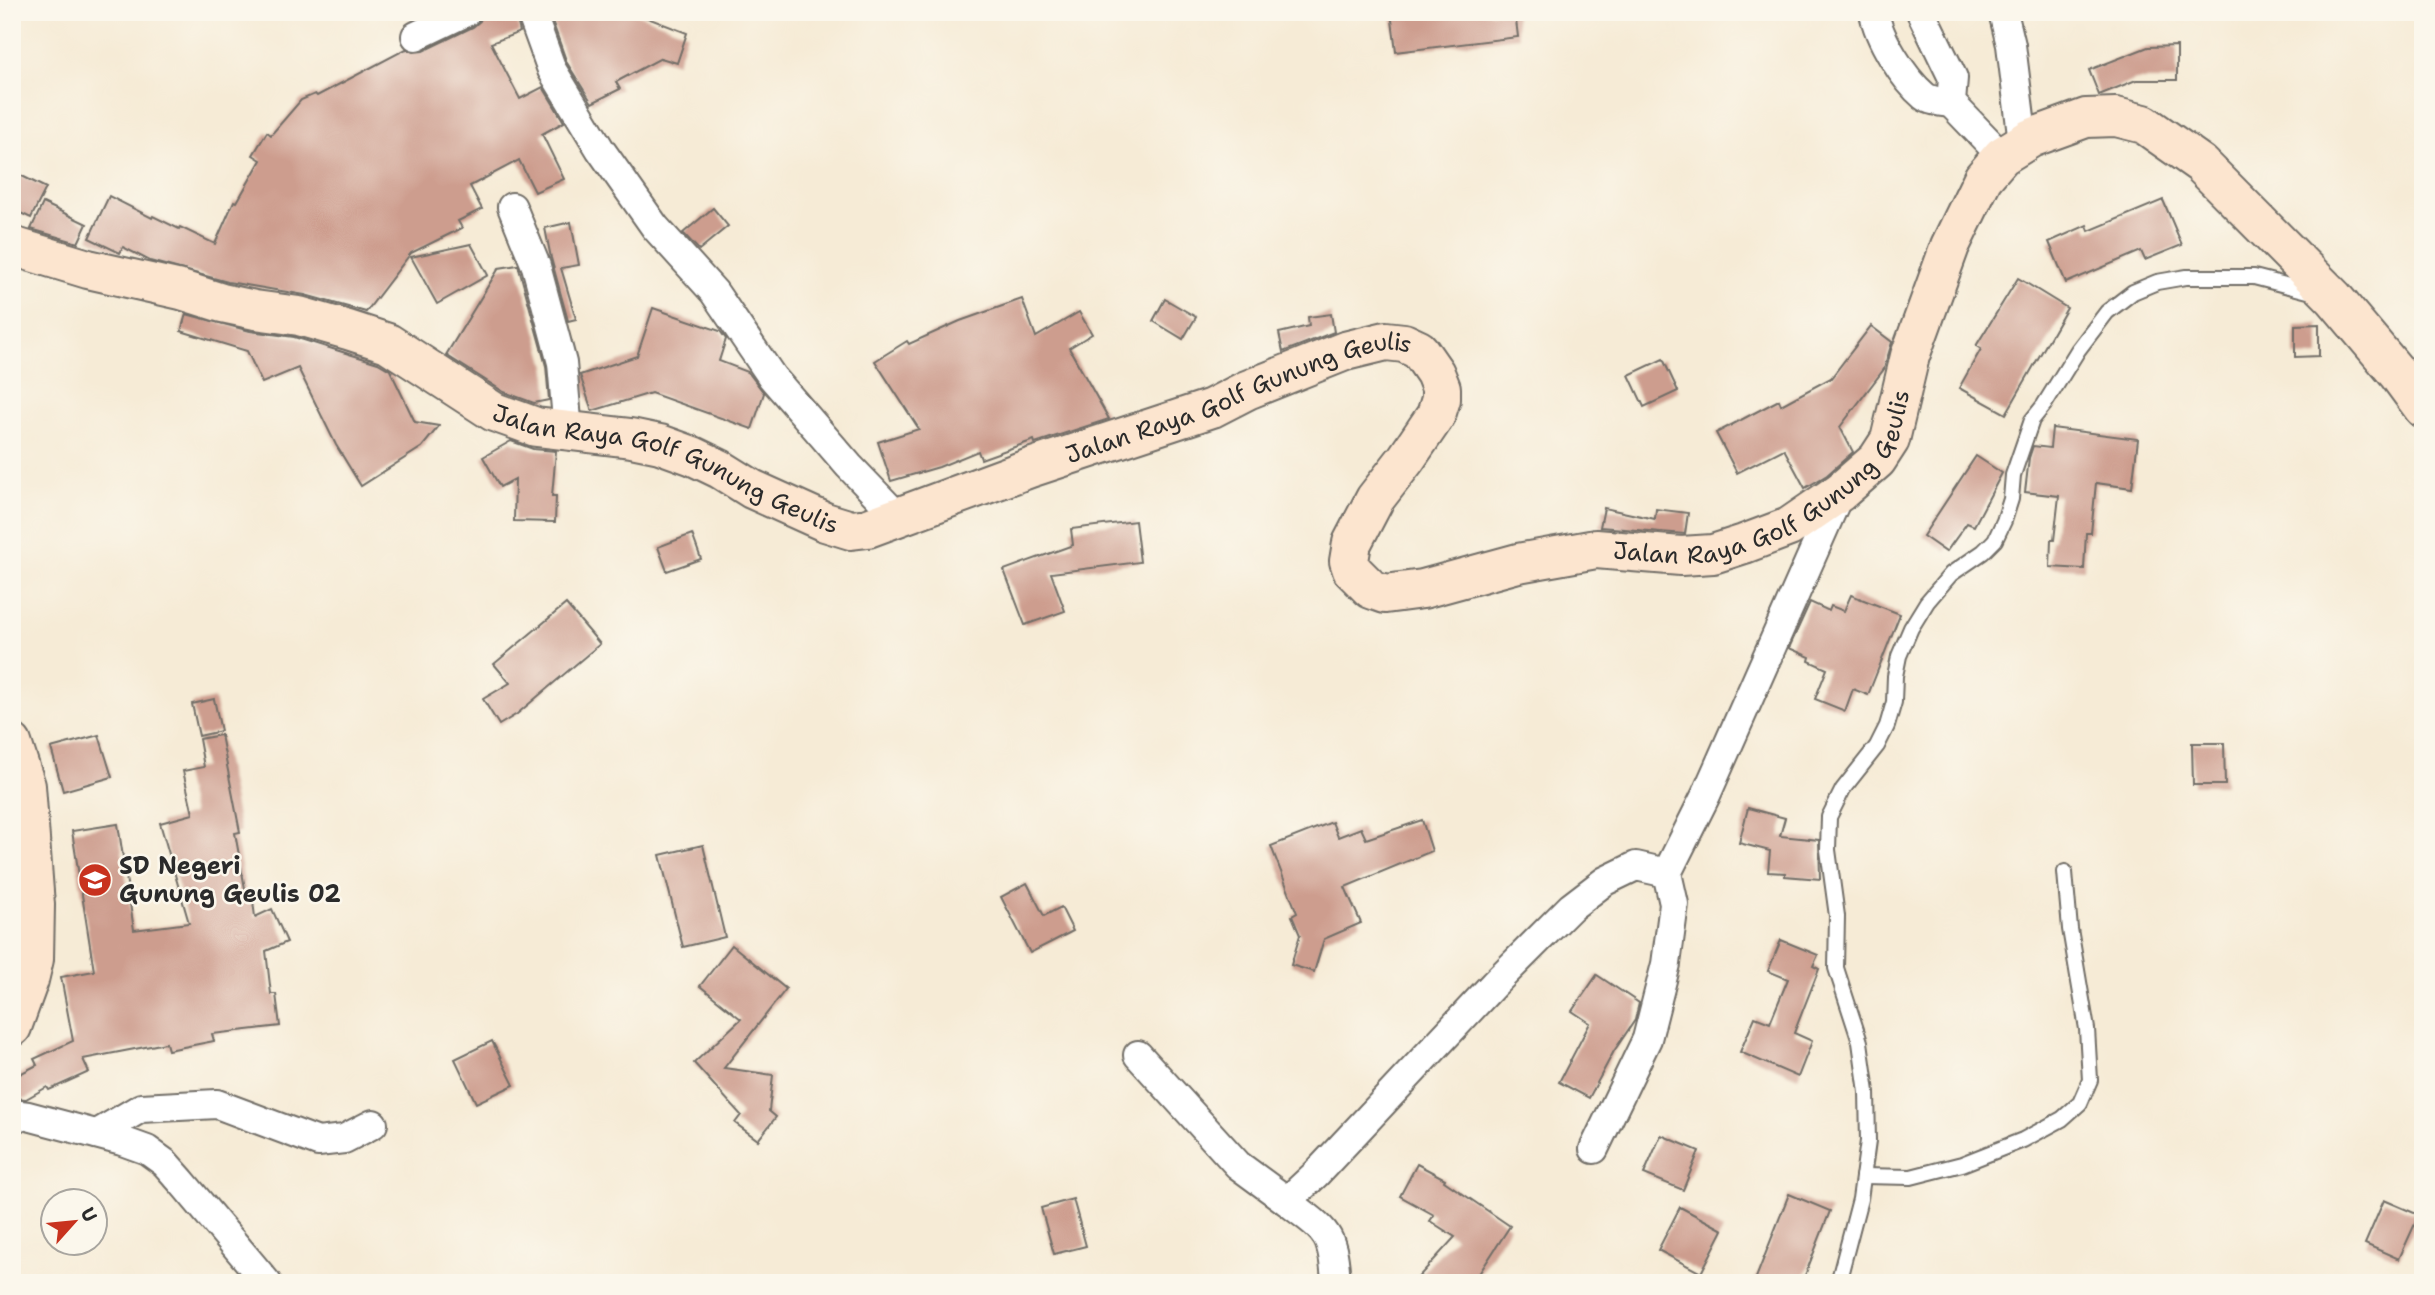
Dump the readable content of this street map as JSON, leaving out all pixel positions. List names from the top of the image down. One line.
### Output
{"streets":{"main road":["Jalan Raya Golf Gunung Geulis"]},"places":{"school or university":["SD Negeri Gunung Geulis 02"]},"north":"top right"}
